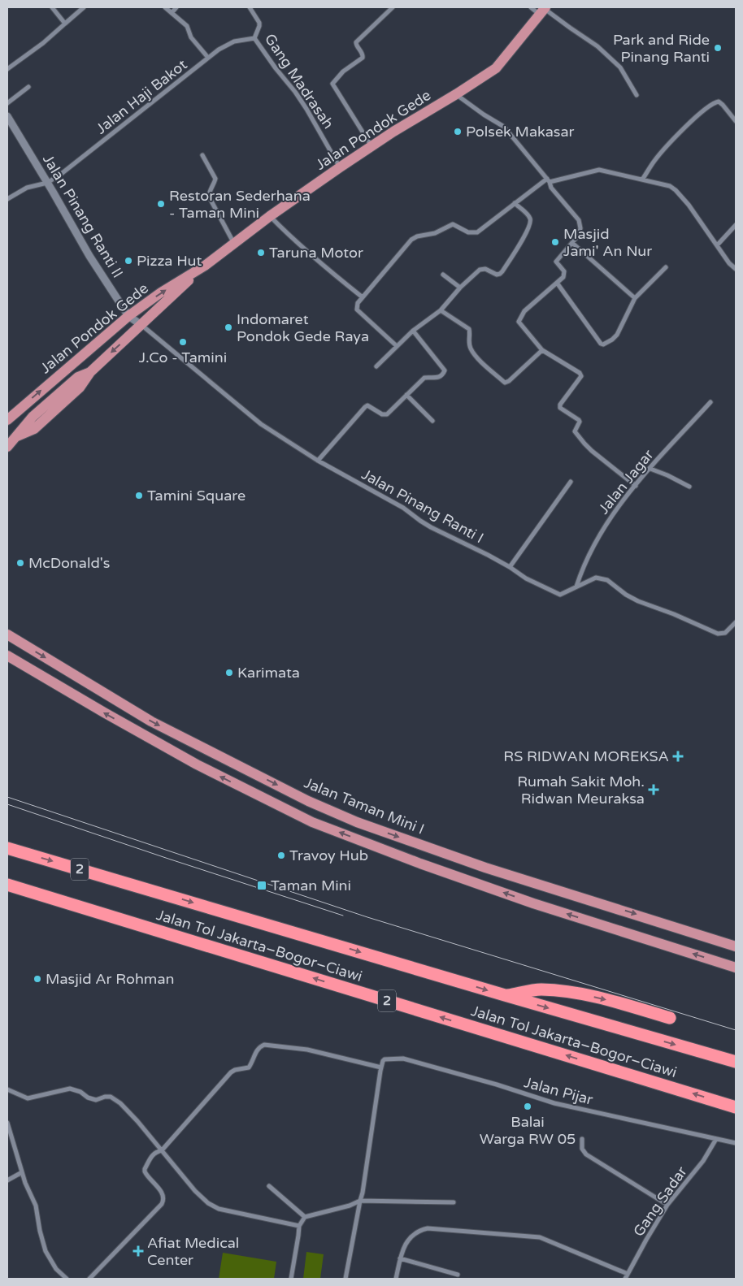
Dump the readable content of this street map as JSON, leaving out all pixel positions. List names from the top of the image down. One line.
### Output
{"streets":{"highway":["2","Jalan Tol Jakarta–Bogor–Ciawi"],"main road":["Jalan Pondok Gede","Jalan Taman Mini I"],"street":["Gang Madrasah","Jalan Haji Bakot","Jalan Pinang Ranti II","Jalan Jagar","Jalan Pinang Ranti I","Jalan Pijar","Gang Sadar"]},"crossings":[["Gang Madrasah","Jalan Haji Bakot"],["Gang Madrasah","Jalan Pondok Gede"],["Jalan Haji Bakot","Jalan Pinang Ranti II"],["Jalan Pondok Gede","Jalan Pinang Ranti II"],["Jalan Pondok Gede","Jalan Pinang Ranti I"],["Jalan Pinang Ranti II","Jalan Pinang Ranti I"],["Jalan Jagar","Jalan Pinang Ranti I"],["Jalan Pijar","Gang Sadar"]],"places":{"other":["Park and Ride Pinang Ranti","Polsek Makasar","Restoran Sederhana - Taman Mini","Masjid Jami' An Nur","Taruna Motor","Pizza Hut","Indomaret Pondok Gede Raya","J.Co - Tamini","Tamini Square","McDonald's","Karimata","Travoy Hub","Masjid Ar Rohman","Balai Warga RW 05"],"health":["RS RIDWAN MOREKSA","Rumah Sakit Moh. Ridwan Meuraksa","Afiat Medical Center"],"transit":["Taman Mini"]}}
